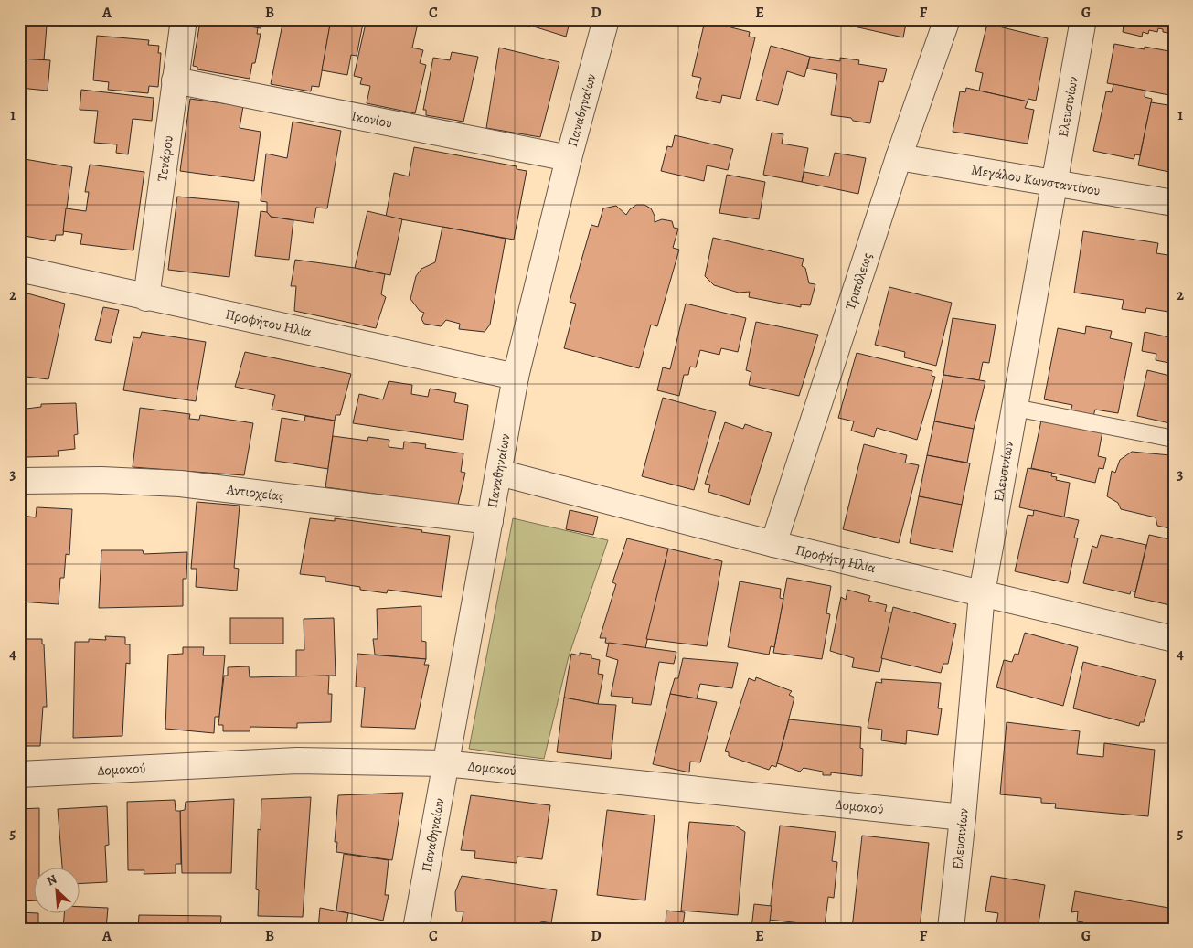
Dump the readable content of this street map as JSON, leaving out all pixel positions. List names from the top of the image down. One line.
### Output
{"streets":{"street":["Ελευσινίων","Παναθηναίων","Ικονίου","Τενάρου","Μεγάλου Κωνσταντίνου","Τριπόλεως","Προφήτου Ηλία","Αντιοχείας","Προφήτη Ηλία","Δομοκού"]},"crossings":[["Ελευσινίων","Μεγάλου Κωνσταντίνου"],["Ελευσινίων","Προφήτη Ηλία"],["Ελευσινίων","Δομοκού"],["Παναθηναίων","Ικονίου"],["Παναθηναίων","Προφήτου Ηλία"],["Παναθηναίων","Αντιοχείας"],["Παναθηναίων","Προφήτη Ηλία"],["Παναθηναίων","Δομοκού"],["Ικονίου","Τενάρου"],["Τενάρου","Προφήτου Ηλία"],["Μεγάλου Κωνσταντίνου","Τριπόλεως"],["Τριπόλεως","Προφήτη Ηλία"]],"north":"top left","grid":{"columns":["A","B","C","D","E","F","G"],"rows":["1","2","3","4","5"]}}
